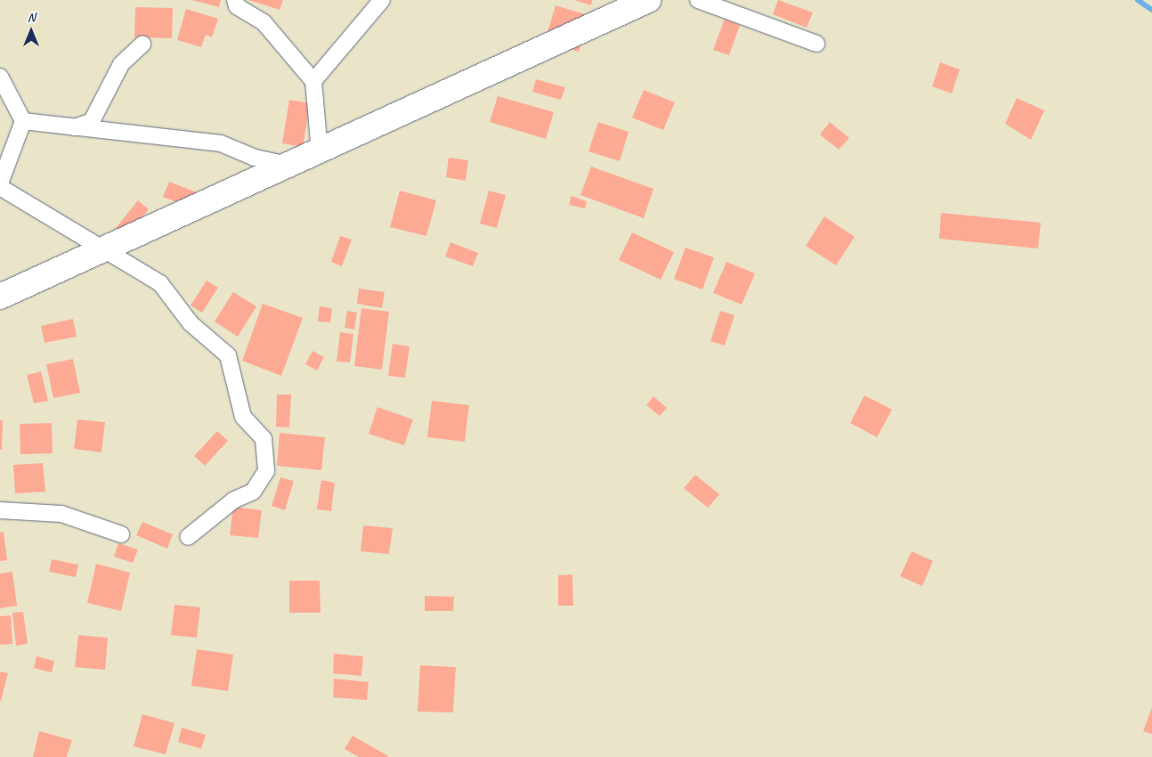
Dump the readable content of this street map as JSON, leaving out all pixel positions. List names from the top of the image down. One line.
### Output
{"north":"top"}
